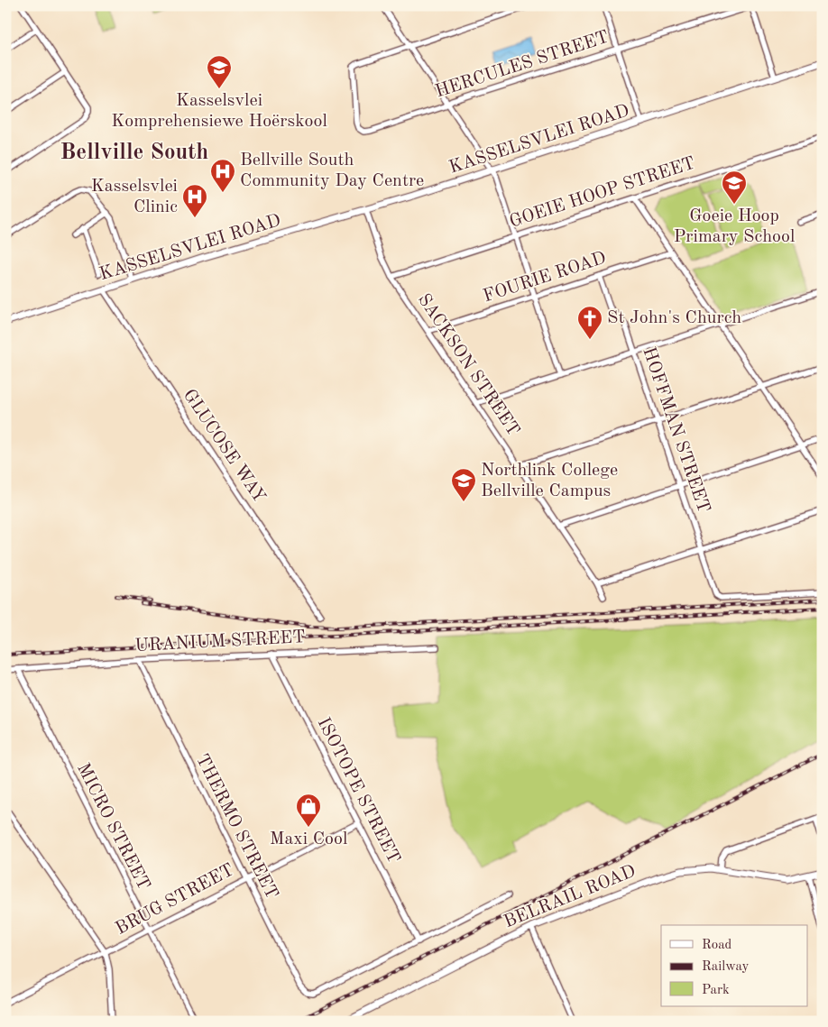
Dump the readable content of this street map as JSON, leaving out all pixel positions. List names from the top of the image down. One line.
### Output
{"streets":{"street":["HERCULES STREET","KASSELSVLEI ROAD","GOEIE HOOP STREET","FOURIE ROAD","SACKSON STREET","HOFFMAN STREET","GLUCOSE WAY","URANIUM STREET","ISOTOPE STREET","MICRO STREET","THERMO STREET","BELRAIL ROAD","BRUG STREET"]},"crossings":[["KASSELSVLEI ROAD","SACKSON STREET"],["KASSELSVLEI ROAD","GLUCOSE WAY"],["GOEIE HOOP STREET","SACKSON STREET"],["FOURIE ROAD","SACKSON STREET"],["FOURIE ROAD","HOFFMAN STREET"],["URANIUM STREET","ISOTOPE STREET"],["URANIUM STREET","MICRO STREET"],["URANIUM STREET","THERMO STREET"],["ISOTOPE STREET","THERMO STREET"],["ISOTOPE STREET","BRUG STREET"],["MICRO STREET","BRUG STREET"],["THERMO STREET","BRUG STREET"]],"districts":["Bellville South"],"places":{"school or university":["Kasselsvlei Komprehensiewe Hoërskool","Goeie Hoop Primary School","Northlink College Bellville Campus"],"hospital":["Bellville South Community Day Centre","Kasselsvlei Clinic"],"church":["St John's Church"],"shop":["Maxi Cool"]},"legend":["Road","Railway","Park"]}
